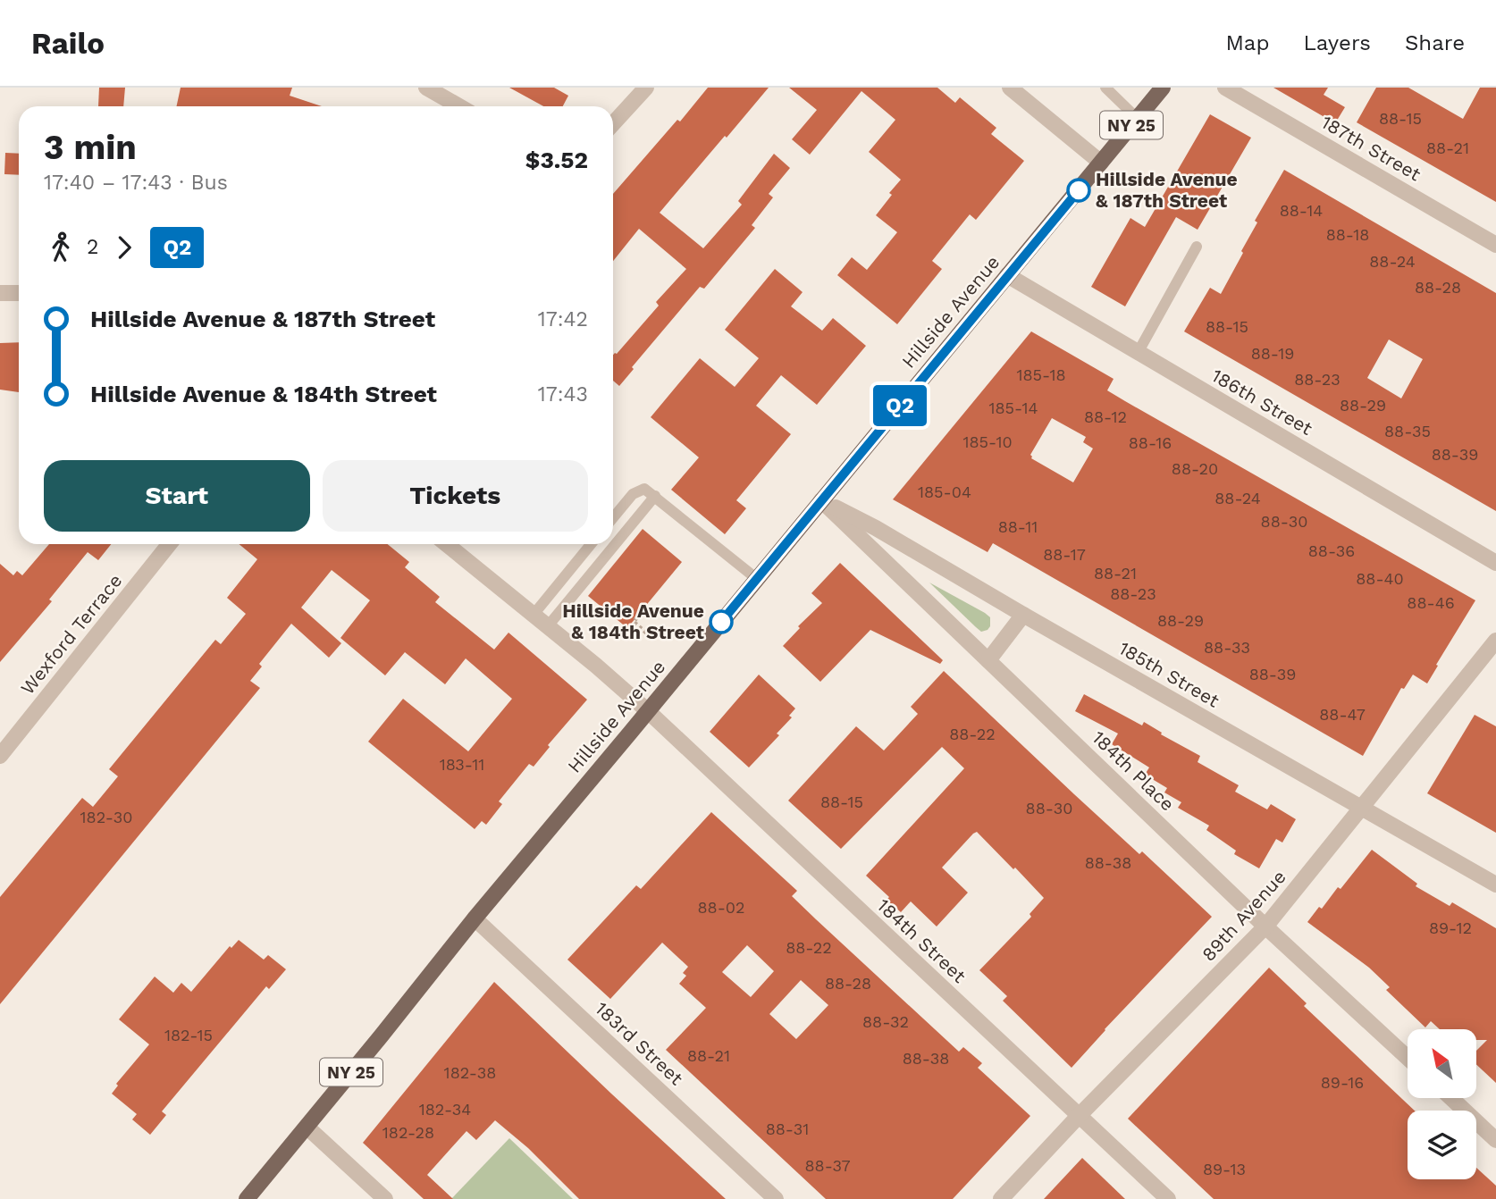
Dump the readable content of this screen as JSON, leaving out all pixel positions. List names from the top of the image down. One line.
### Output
{"streets":{"main road":["NY 25","Hillside Avenue"],"street":["187th Street","186th Street","Wexford Terrace","185th Street","184th Place","89th Avenue","184th Street","183rd Street"]},"crossings":[["Hillside Avenue","186th Street"],["Hillside Avenue","185th Street"],["Hillside Avenue","184th Place"],["Hillside Avenue","184th Street"],["Hillside Avenue","183rd Street"],["185th Street","184th Place"],["185th Street","89th Avenue"],["184th Place","89th Avenue"],["89th Avenue","184th Street"]],"places":["Hillside Avenue & 187th Street","Hillside Avenue & 184th Street"],"lines":["bus line Q2"],"house_numbers":["88-15","88-21","88-14","88-18","88-24","88-28","88-15","88-19","185-18","88-23","88-29","185-14","88-12","88-35","185-10","88-16","88-39","88-20","185-04","88-24","88-30","88-11","88-36","88-17","88-21","88-40","88-23","88-46","88-29","88-33","88-39","88-47","88-22","183-11","88-15","88-30","182-30","88-38","88-02","89-12","88-22","88-28","88-32","182-15","88-21","88-38","182-38","89-16","182-34","88-31","182-28","88-37","89-13"],"north":"top left","page":{"header":"Railo","nav":["Map","Layers","Share"],"on_map":"Q2","heading":["3 min","17:40 – 17:43 · Bus","$3.52"],"legs":["2","Q2"],"list":[{"name":"Hillside Avenue & 187th Street","value":"17:42"},{"name":"Hillside Avenue & 184th Street","value":"17:43"}],"buttons":["Start","Tickets"]}}
